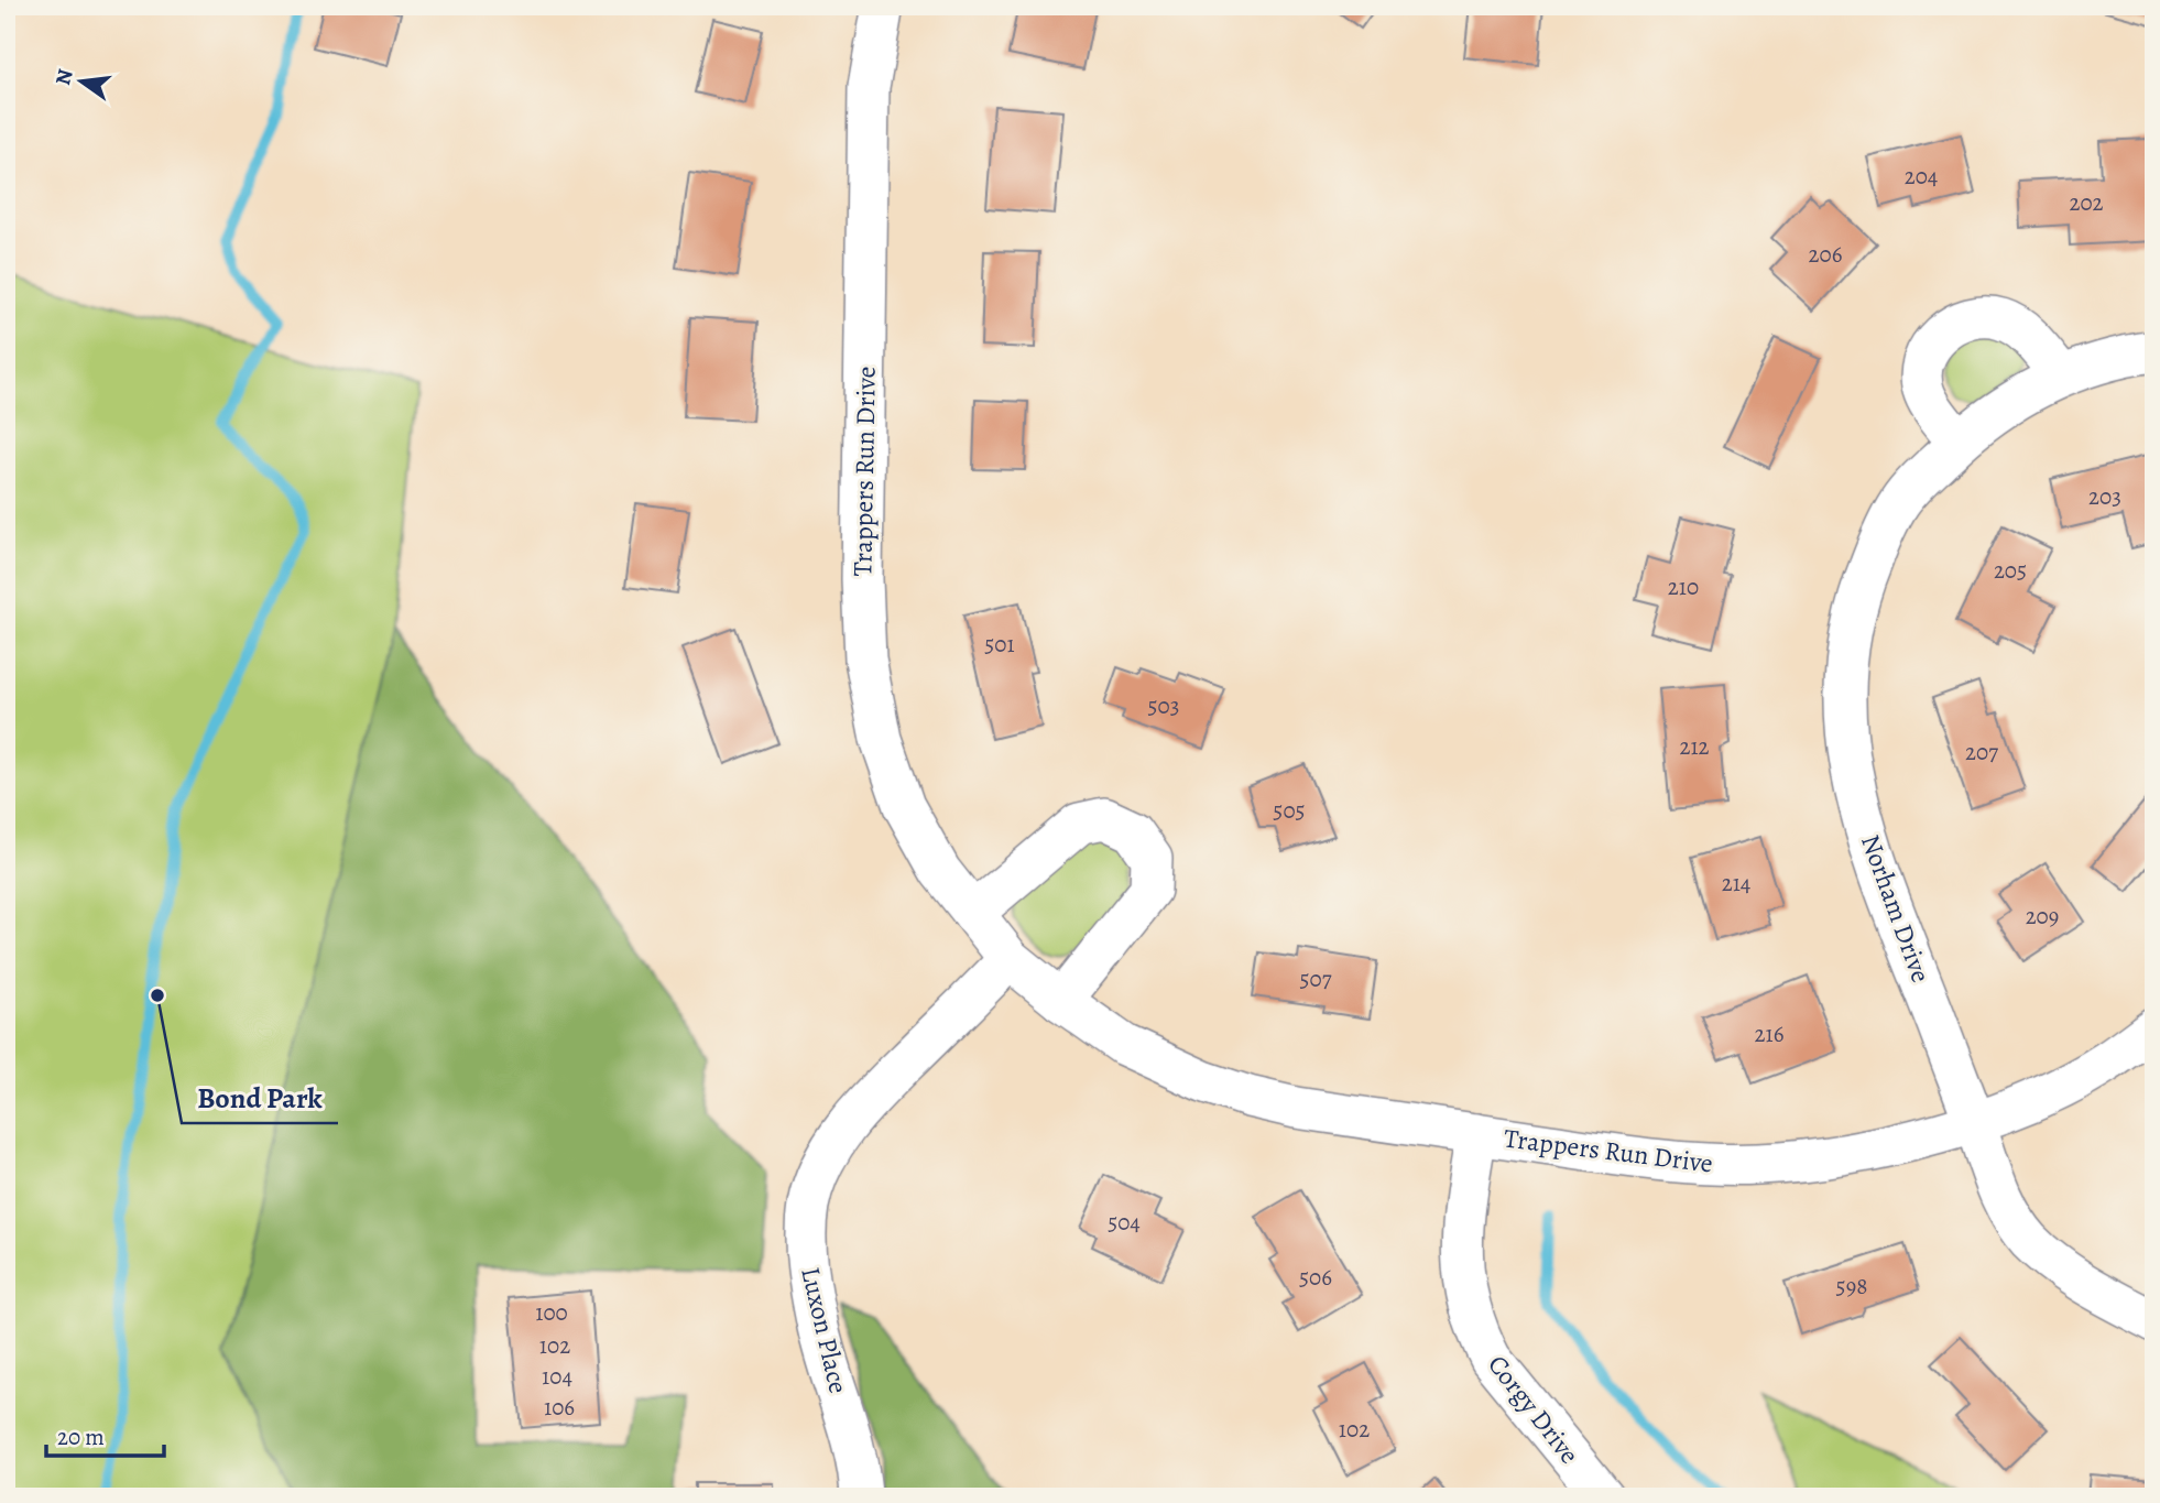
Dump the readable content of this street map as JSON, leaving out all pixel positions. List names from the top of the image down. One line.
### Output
{"streets":{"street":["Trappers Run Drive","Norham Drive","Luxon Place","Corgy Drive"]},"crossings":[["Trappers Run Drive","Norham Drive"],["Trappers Run Drive","Luxon Place"],["Trappers Run Drive","Corgy Drive"]],"places":["Bond Park"],"house_numbers":["204","202","206","203","205","210","501","503","212","207","505","214","209","507","216","504","506","598","100","102","104","106","102"],"scale_bar":"20 m","north":"left"}
